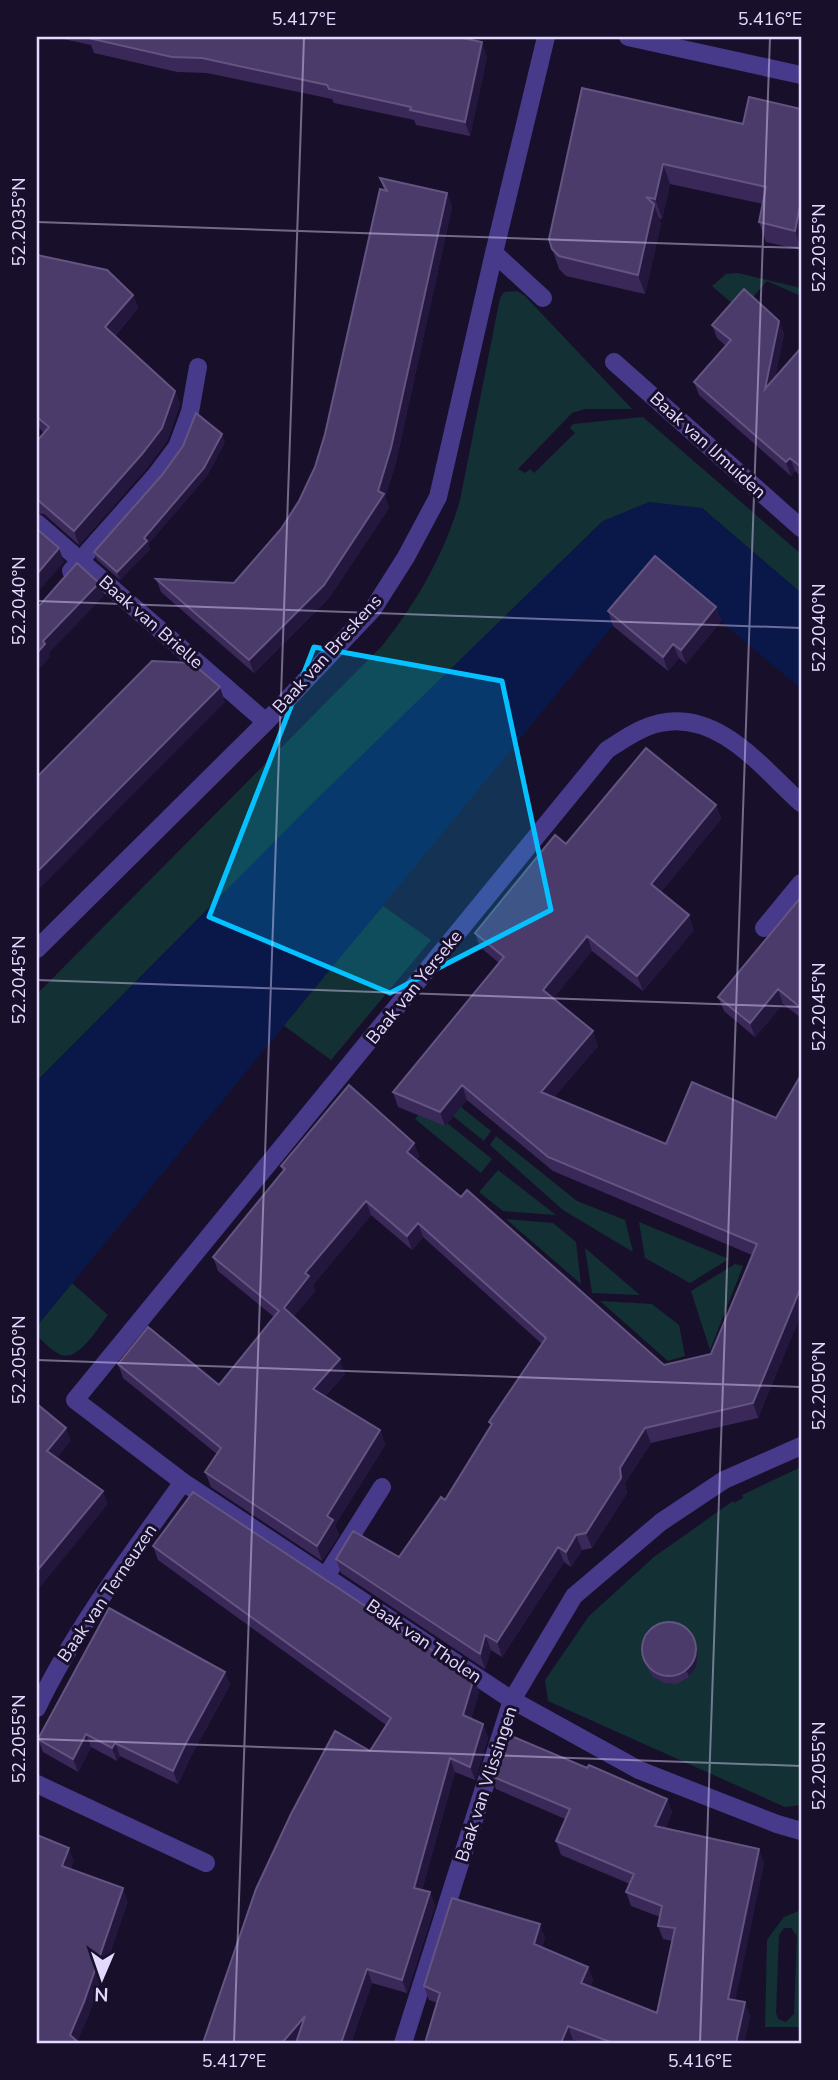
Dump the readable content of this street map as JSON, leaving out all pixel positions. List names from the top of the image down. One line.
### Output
{"streets":{"street":["Baak van IJmuiden","Baak van Brielle","Baak van Breskens","Baak van Yerseke","Baak van Terneuzen","Baak van Tholen","Baak van Vlissingen"]},"crossings":[["Baak van Brielle","Baak van Breskens"],["Baak van Yerseke","Baak van Tholen"],["Baak van Terneuzen","Baak van Tholen"],["Baak van Tholen","Baak van Vlissingen"]],"north":"bottom","coordinates":["5.417°E","5.416°E","52.2035°N","52.2040°N","52.2045°N","52.2050°N","52.2055°N"]}
